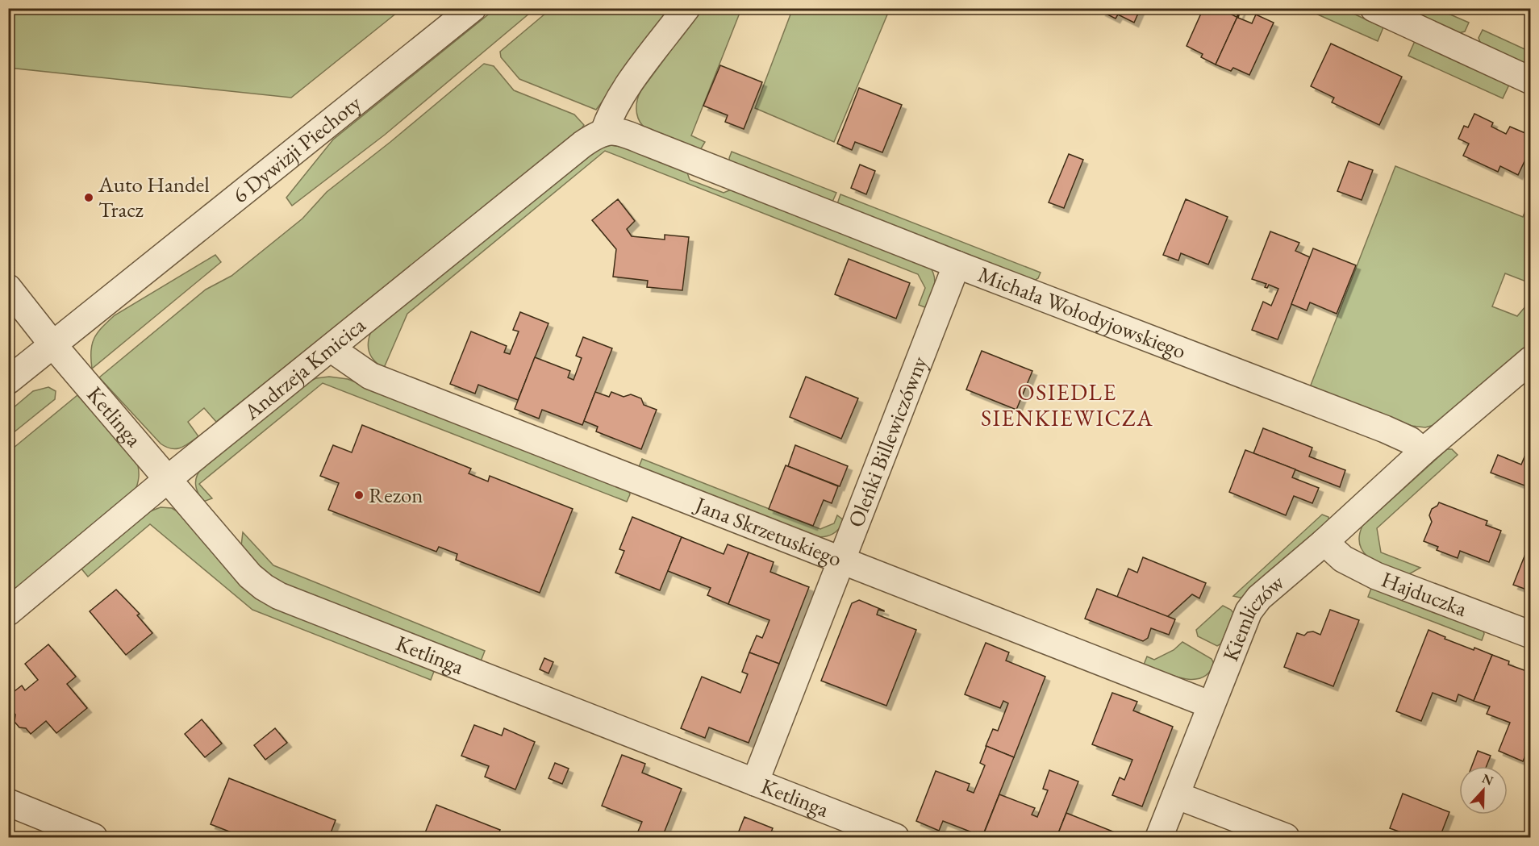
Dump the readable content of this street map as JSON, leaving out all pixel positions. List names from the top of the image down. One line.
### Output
{"streets":{"street":["6 Dywizji Piechoty","Michała Wołodyjowskiego","Andrzeja Kmicica","Ketlinga","Oleńki Billewiczówny","Jana Skrzetuskiego","Hajduczka","Kiemliczów"]},"crossings":[["6 Dywizji Piechoty","Ketlinga"],["Michała Wołodyjowskiego","Andrzeja Kmicica"],["Michała Wołodyjowskiego","Oleńki Billewiczówny"],["Michała Wołodyjowskiego","Kiemliczów"],["Andrzeja Kmicica","Ketlinga"],["Andrzeja Kmicica","Jana Skrzetuskiego"],["Ketlinga","Oleńki Billewiczówny"],["Oleńki Billewiczówny","Jana Skrzetuskiego"],["Jana Skrzetuskiego","Kiemliczów"],["Hajduczka","Kiemliczów"]],"districts":["OSIEDLE SIENKIEWICZA"],"places":["Auto Handel Tracz","Rezon"],"north":"top"}
